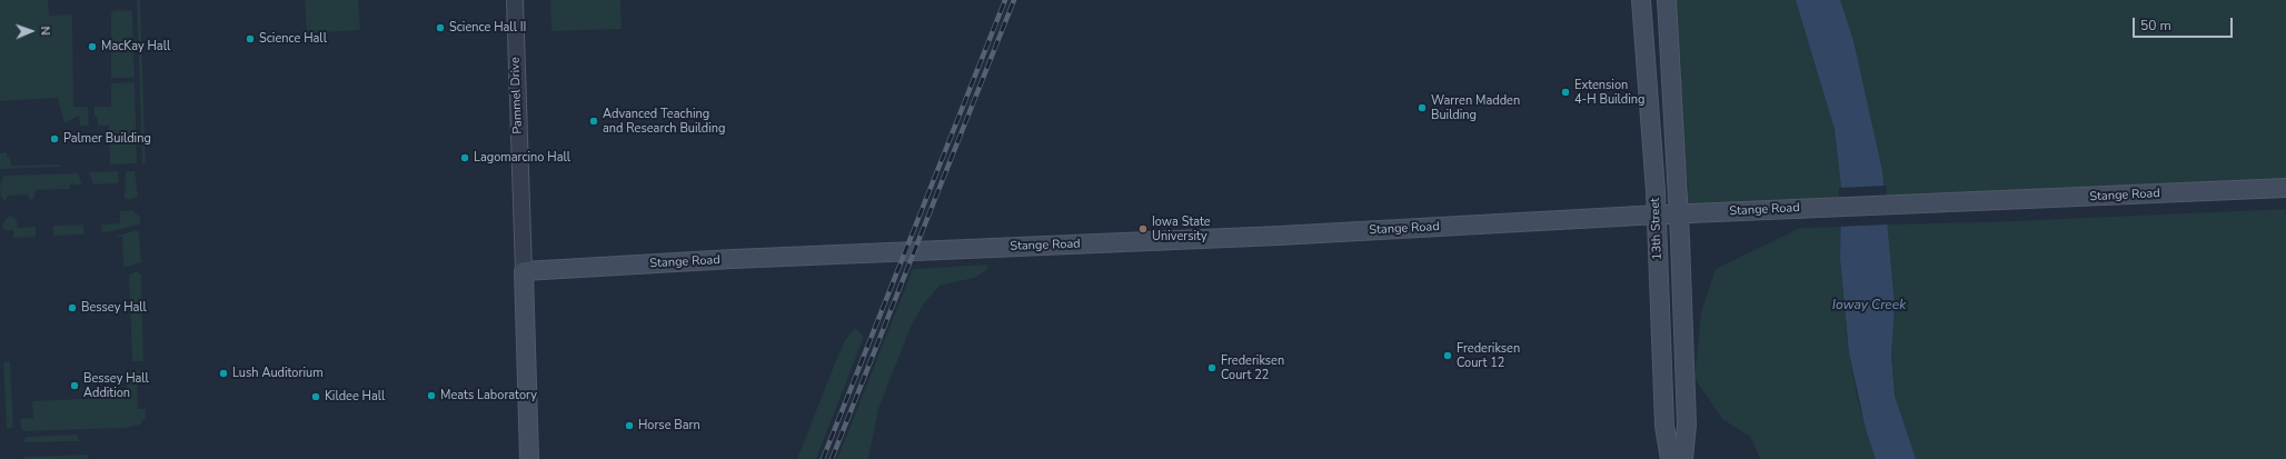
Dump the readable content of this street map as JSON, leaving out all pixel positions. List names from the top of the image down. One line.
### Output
{"streets":{"main road":["Stange Road","13th Street"],"street":["Pammel Drive"]},"crossings":[["Pammel Drive","Stange Road"],["Stange Road","13th Street"]],"water":["Ioway Creek"],"places":["Science Hall II","Science Hall","MacKay Hall","Extension 4-H Building","Warren Madden Building","Advanced Teaching and Research Building","Palmer Building","Lagomarcino Hall","Iowa State University","Bessey Hall","Frederiksen Court 12","Frederiksen Court 22","Lush Auditorium","Bessey Hall Addition","Meats Laboratory","Kildee Hall","Horse Barn"],"scale_bar":"50 m","north":"right"}
